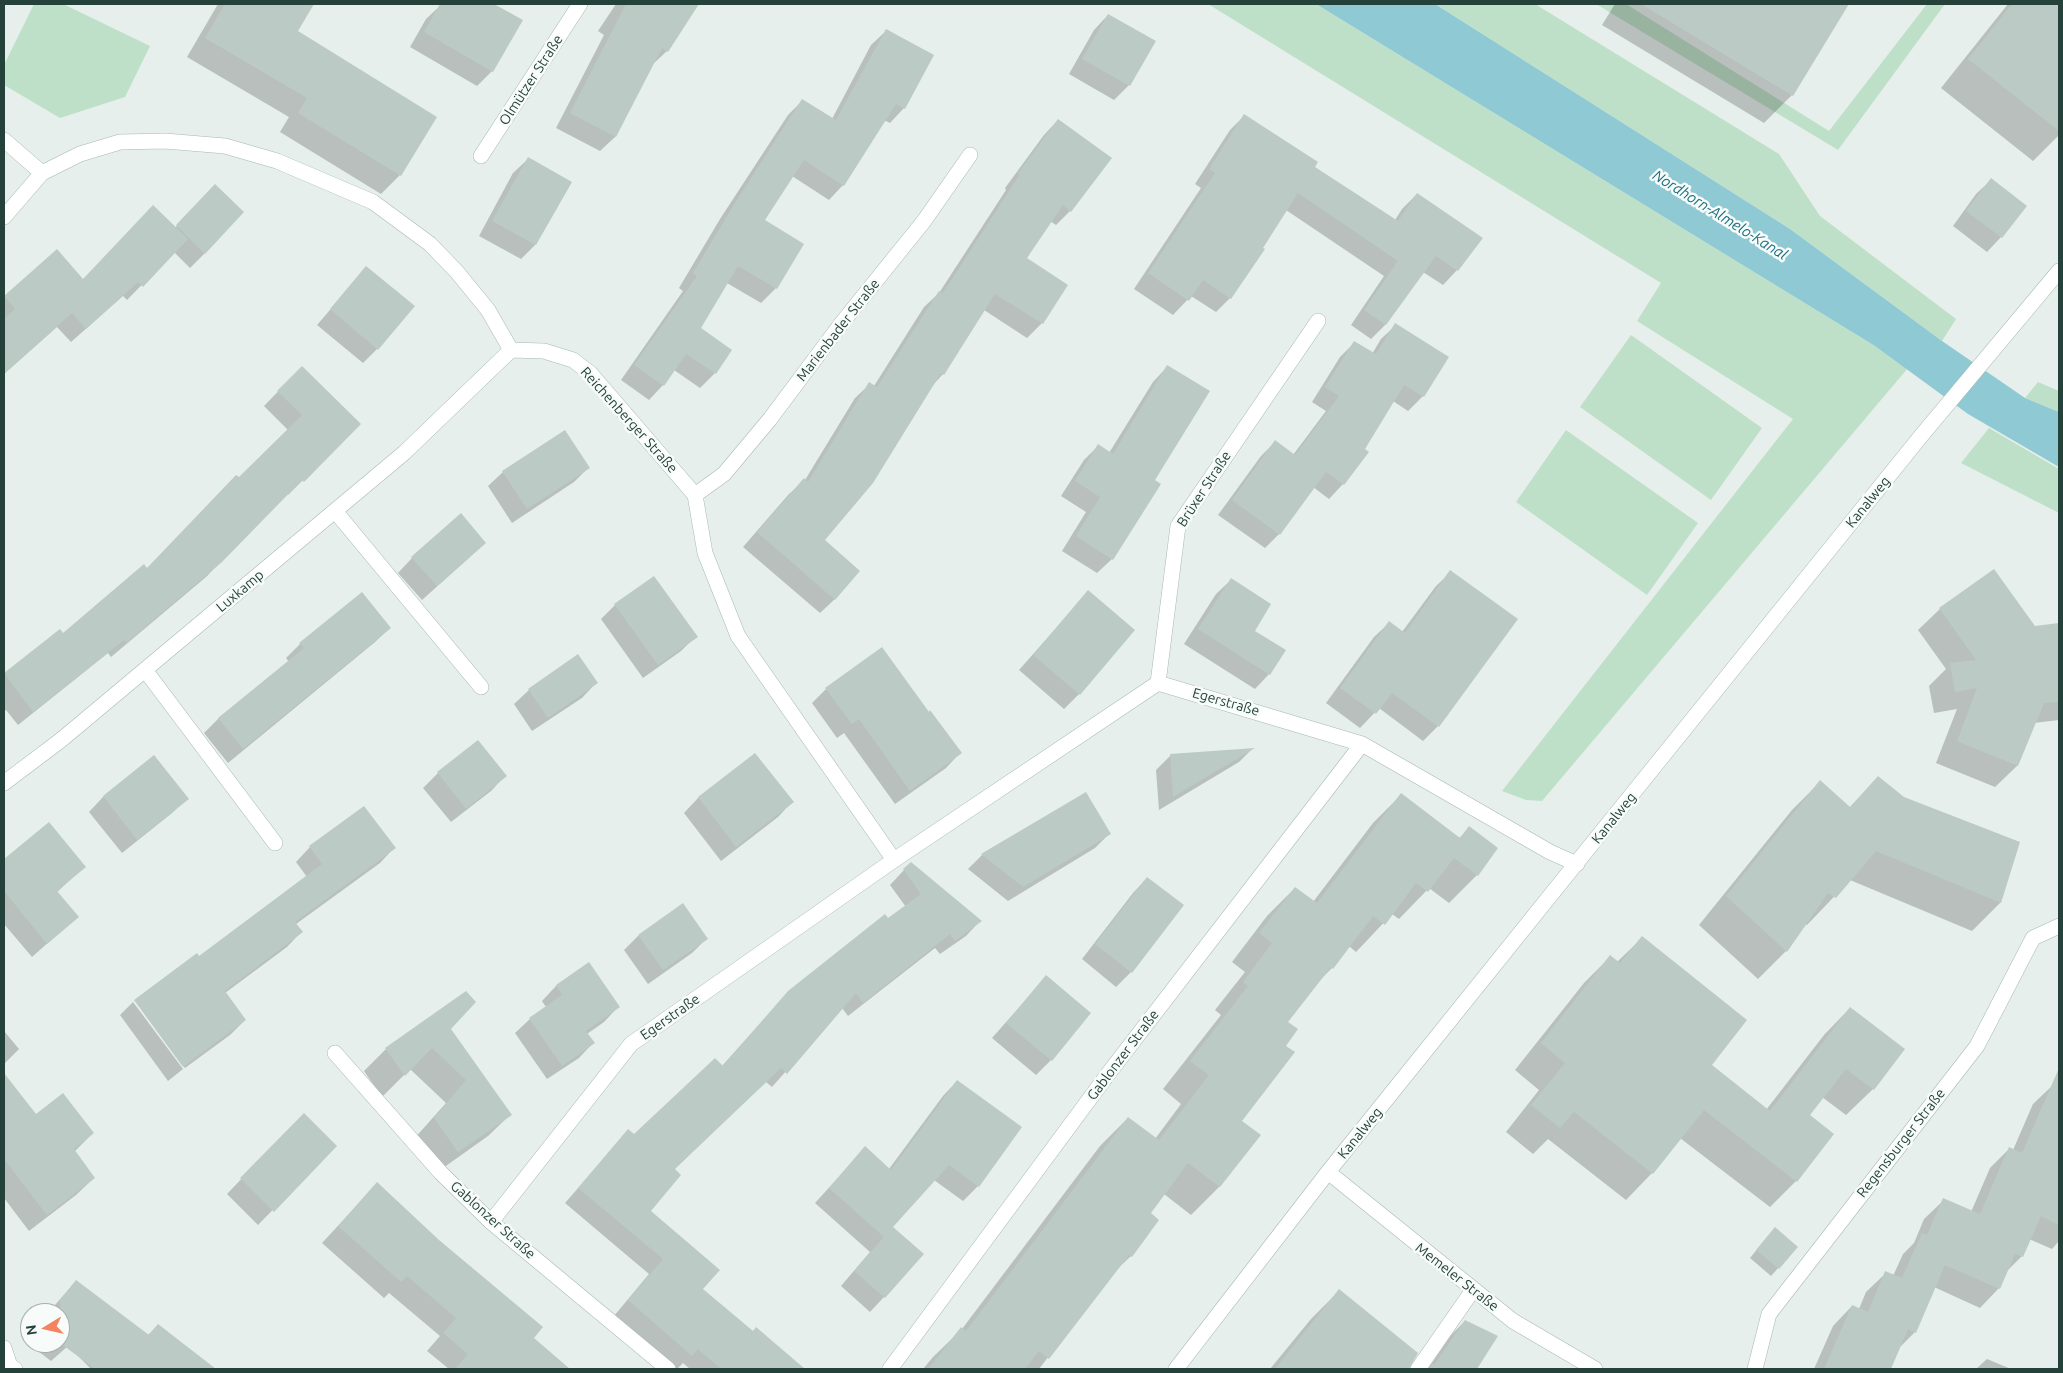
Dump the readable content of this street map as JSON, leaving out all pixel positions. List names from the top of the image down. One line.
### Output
{"streets":{"street":["Olmützer Straße","Marienbader Straße","Reichenberger Straße","Brüxer Straße","Kanalweg","Luxkamp","Egerstraße","Gablonzer Straße","Regensburger Straße","Memeler Straße"]},"crossings":[["Marienbader Straße","Reichenberger Straße"],["Reichenberger Straße","Luxkamp"],["Brüxer Straße","Egerstraße"],["Kanalweg","Egerstraße"],["Kanalweg","Memeler Straße"],["Egerstraße","Gablonzer Straße"]],"water":["Nordhorn-Almelo-Kanal"],"north":"left"}
